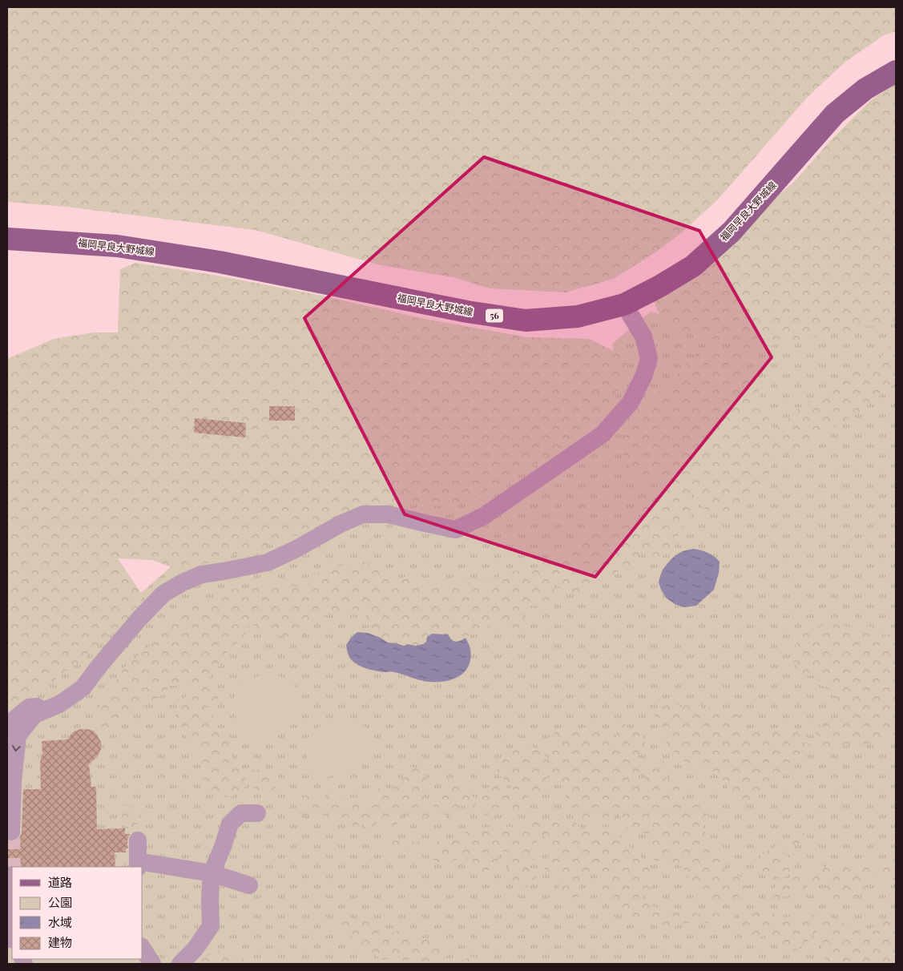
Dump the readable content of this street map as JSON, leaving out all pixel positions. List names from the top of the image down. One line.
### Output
{"streets":{"main road":["福岡早良大野城線","56"]},"legend":["道路","公園","水域","建物"]}
